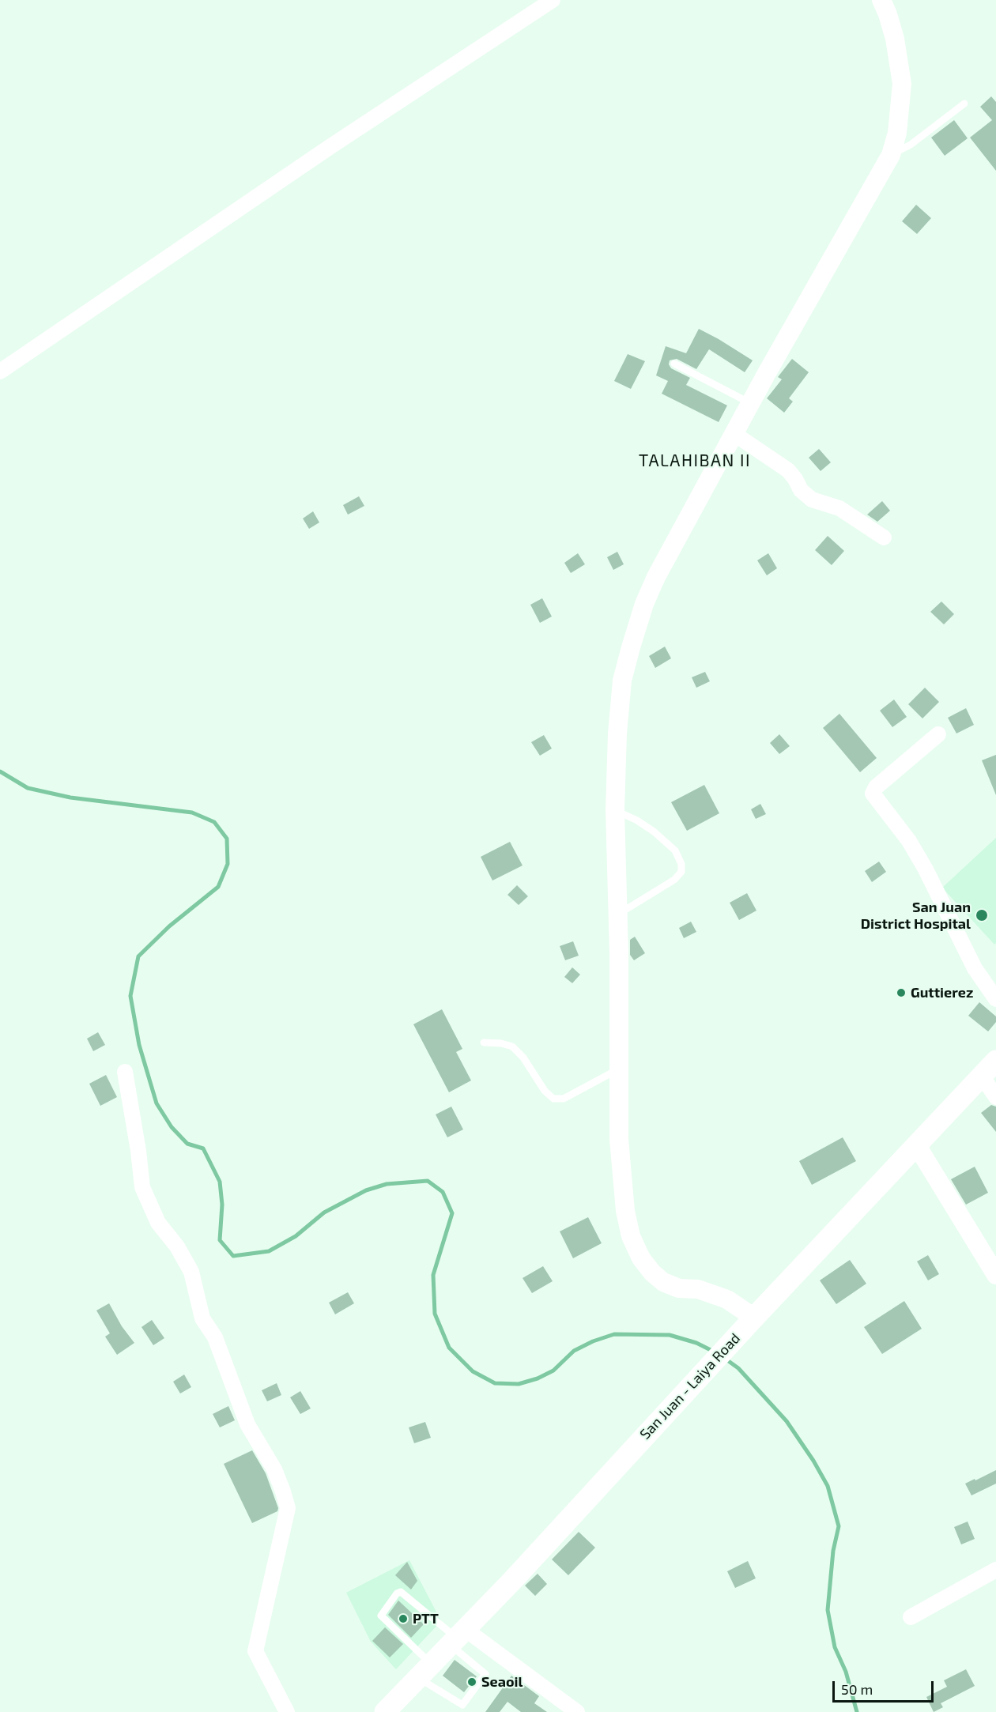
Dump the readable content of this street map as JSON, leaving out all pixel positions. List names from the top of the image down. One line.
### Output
{"streets":{"main road":["San Juan - Laiya Road"]},"districts":["TALAHIBAN II"],"places":["San Juan District Hospital","Guttierez","PTT","Seaoil"],"scale_bar":"50 m"}
